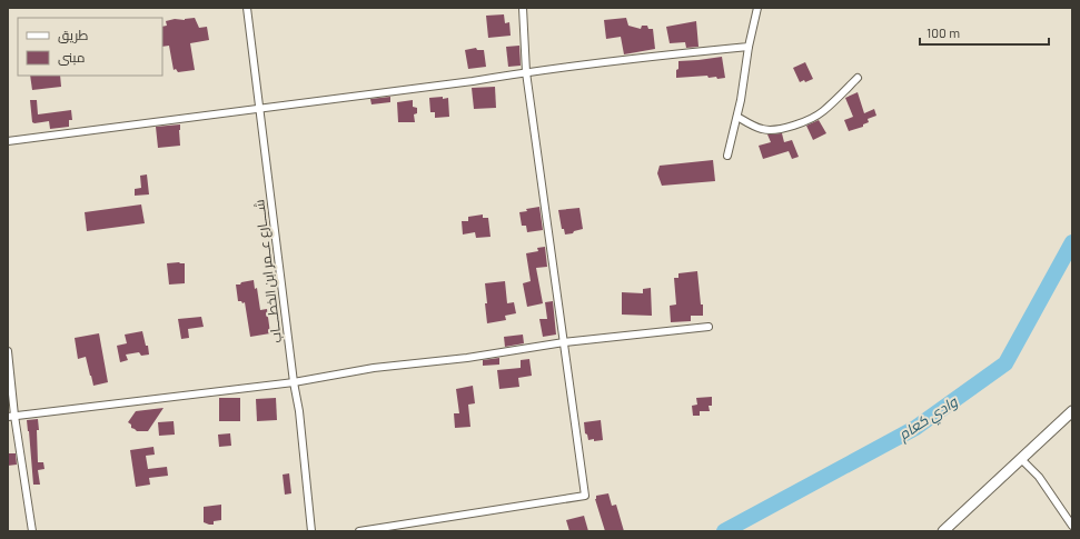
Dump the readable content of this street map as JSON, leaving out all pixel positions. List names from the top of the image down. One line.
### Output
{"streets":{"street":["شــــارع عــمر ابن الخطــــاب"]},"water":["وادي كعام"],"legend":["طريق","مبنى"],"scale_bar":"100 m"}
